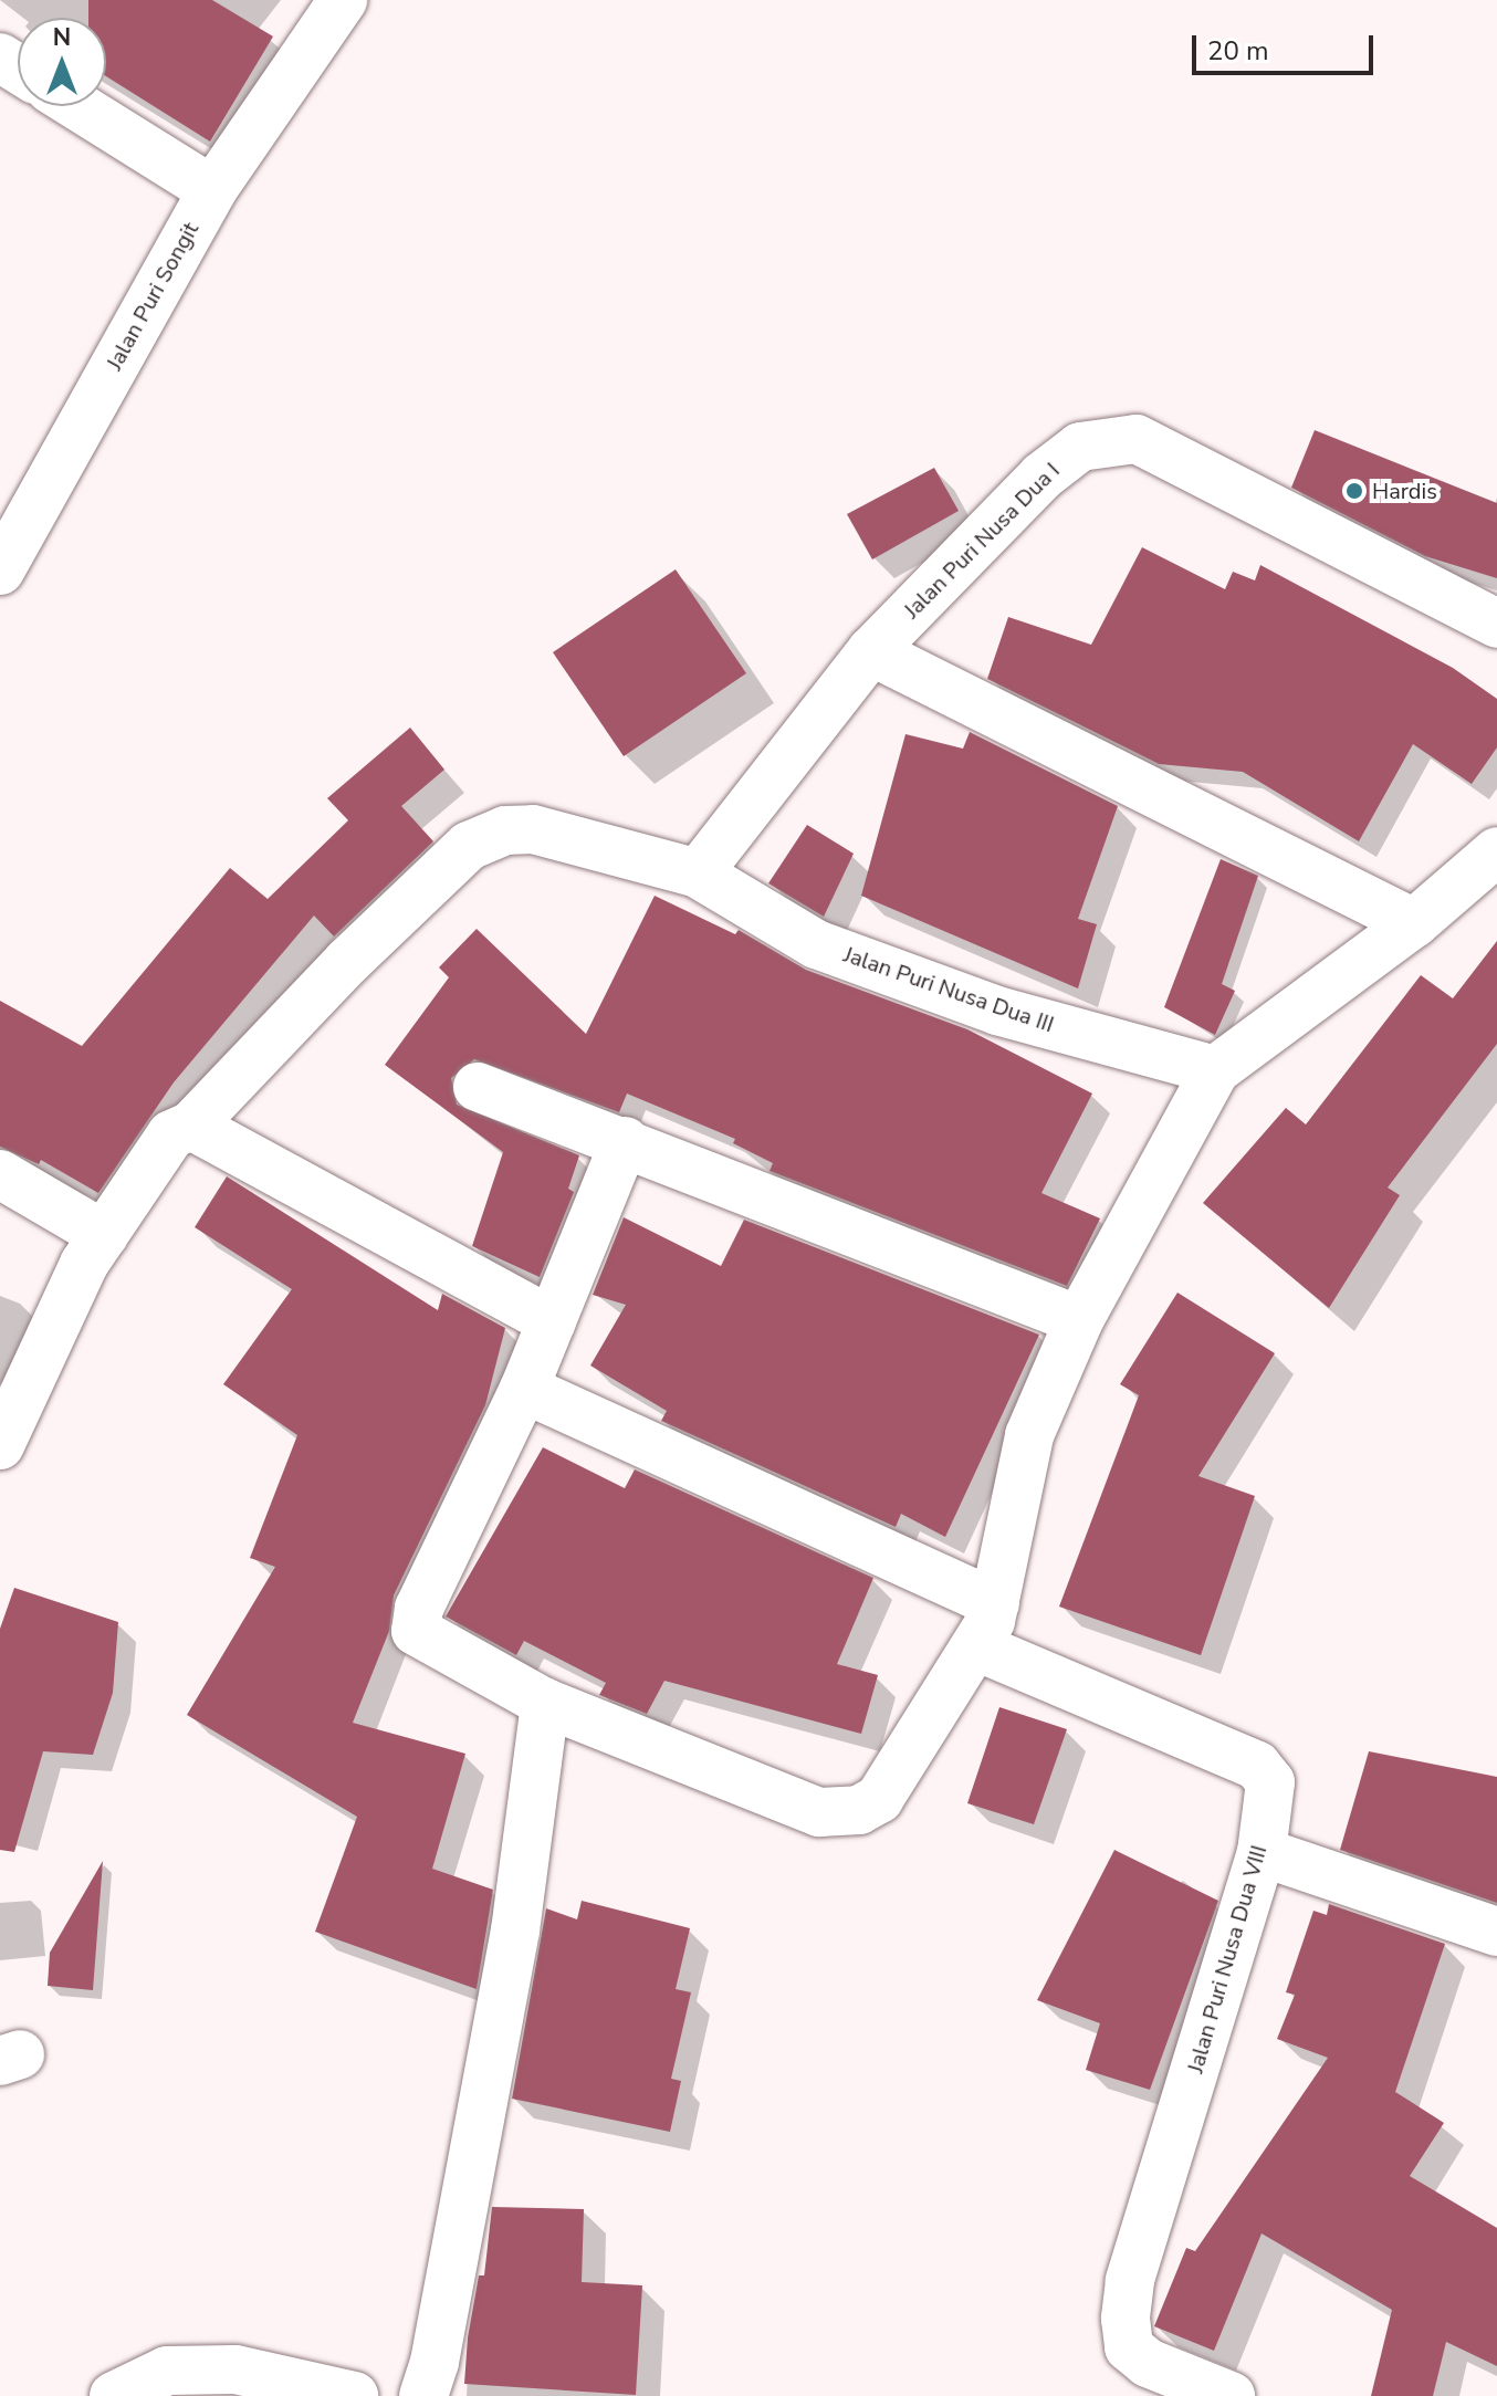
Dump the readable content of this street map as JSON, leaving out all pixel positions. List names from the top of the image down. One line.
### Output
{"streets":{"street":["Jalan Puri Songit","Jalan Puri Nusa Dua I","Jalan Puri Nusa Dua III","Jalan Puri Nusa Dua VIII"]},"crossings":[["Jalan Puri Nusa Dua I","Jalan Puri Nusa Dua III"]],"places":["Hardis"],"scale_bar":"20 m","north":"top"}
